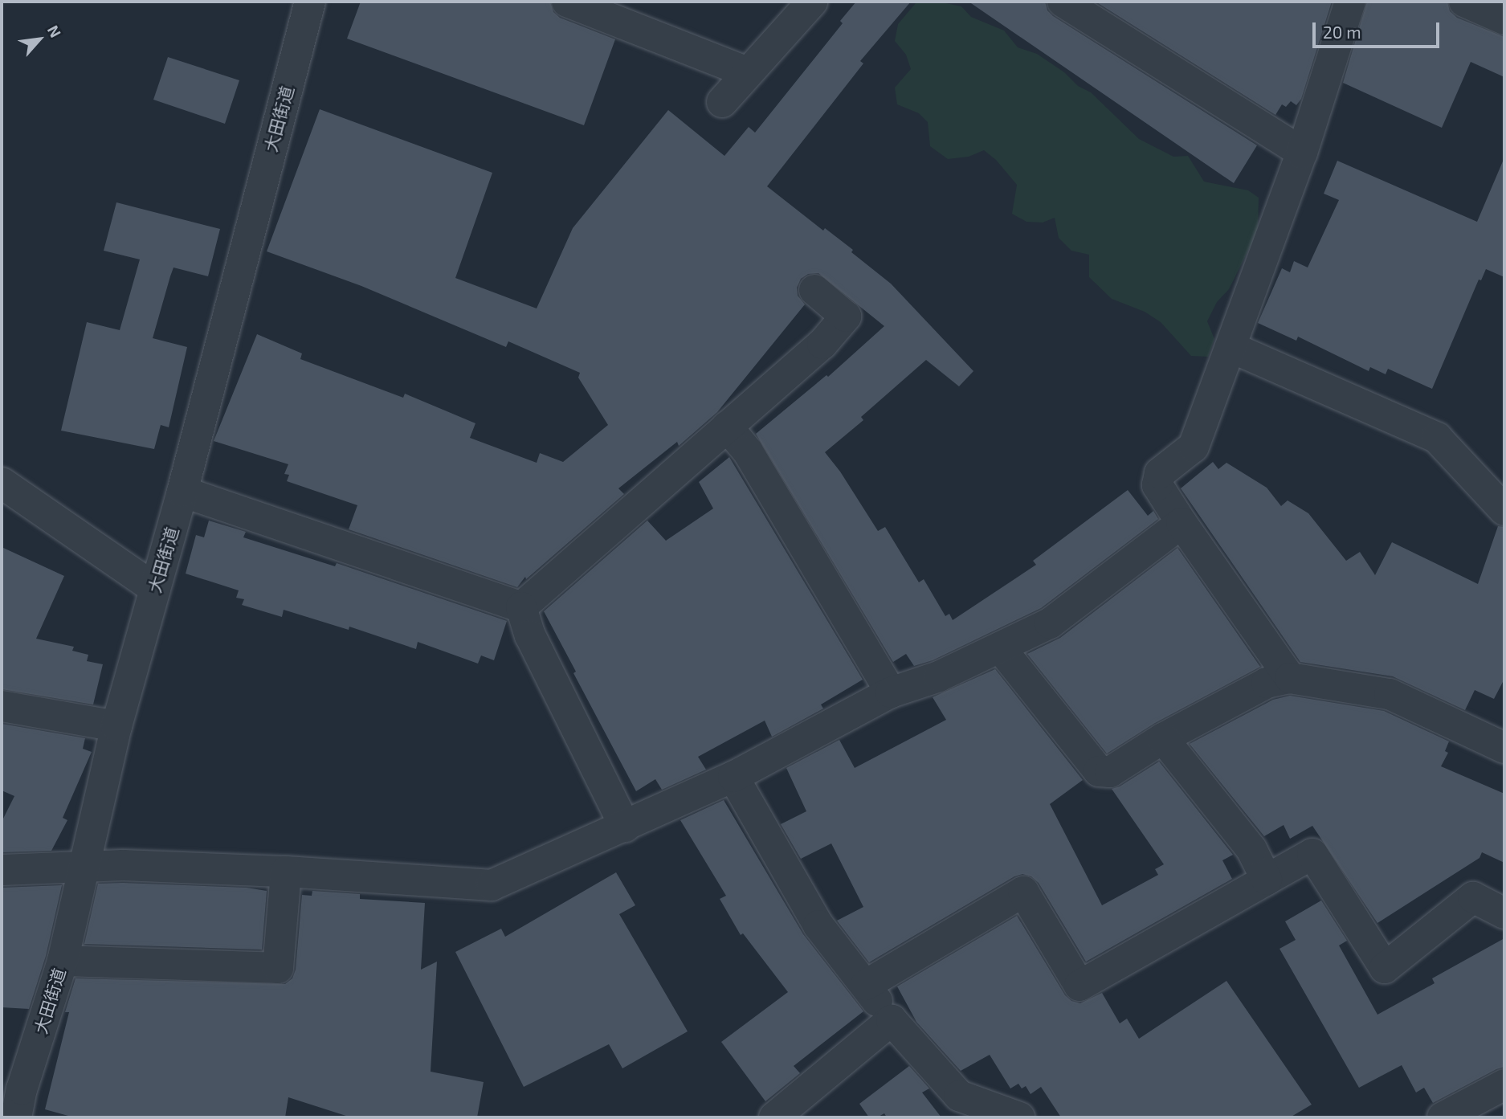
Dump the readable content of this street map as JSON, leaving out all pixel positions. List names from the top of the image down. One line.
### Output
{"streets":{"street":["大田街道"]},"scale_bar":"20 m","north":"top right"}
